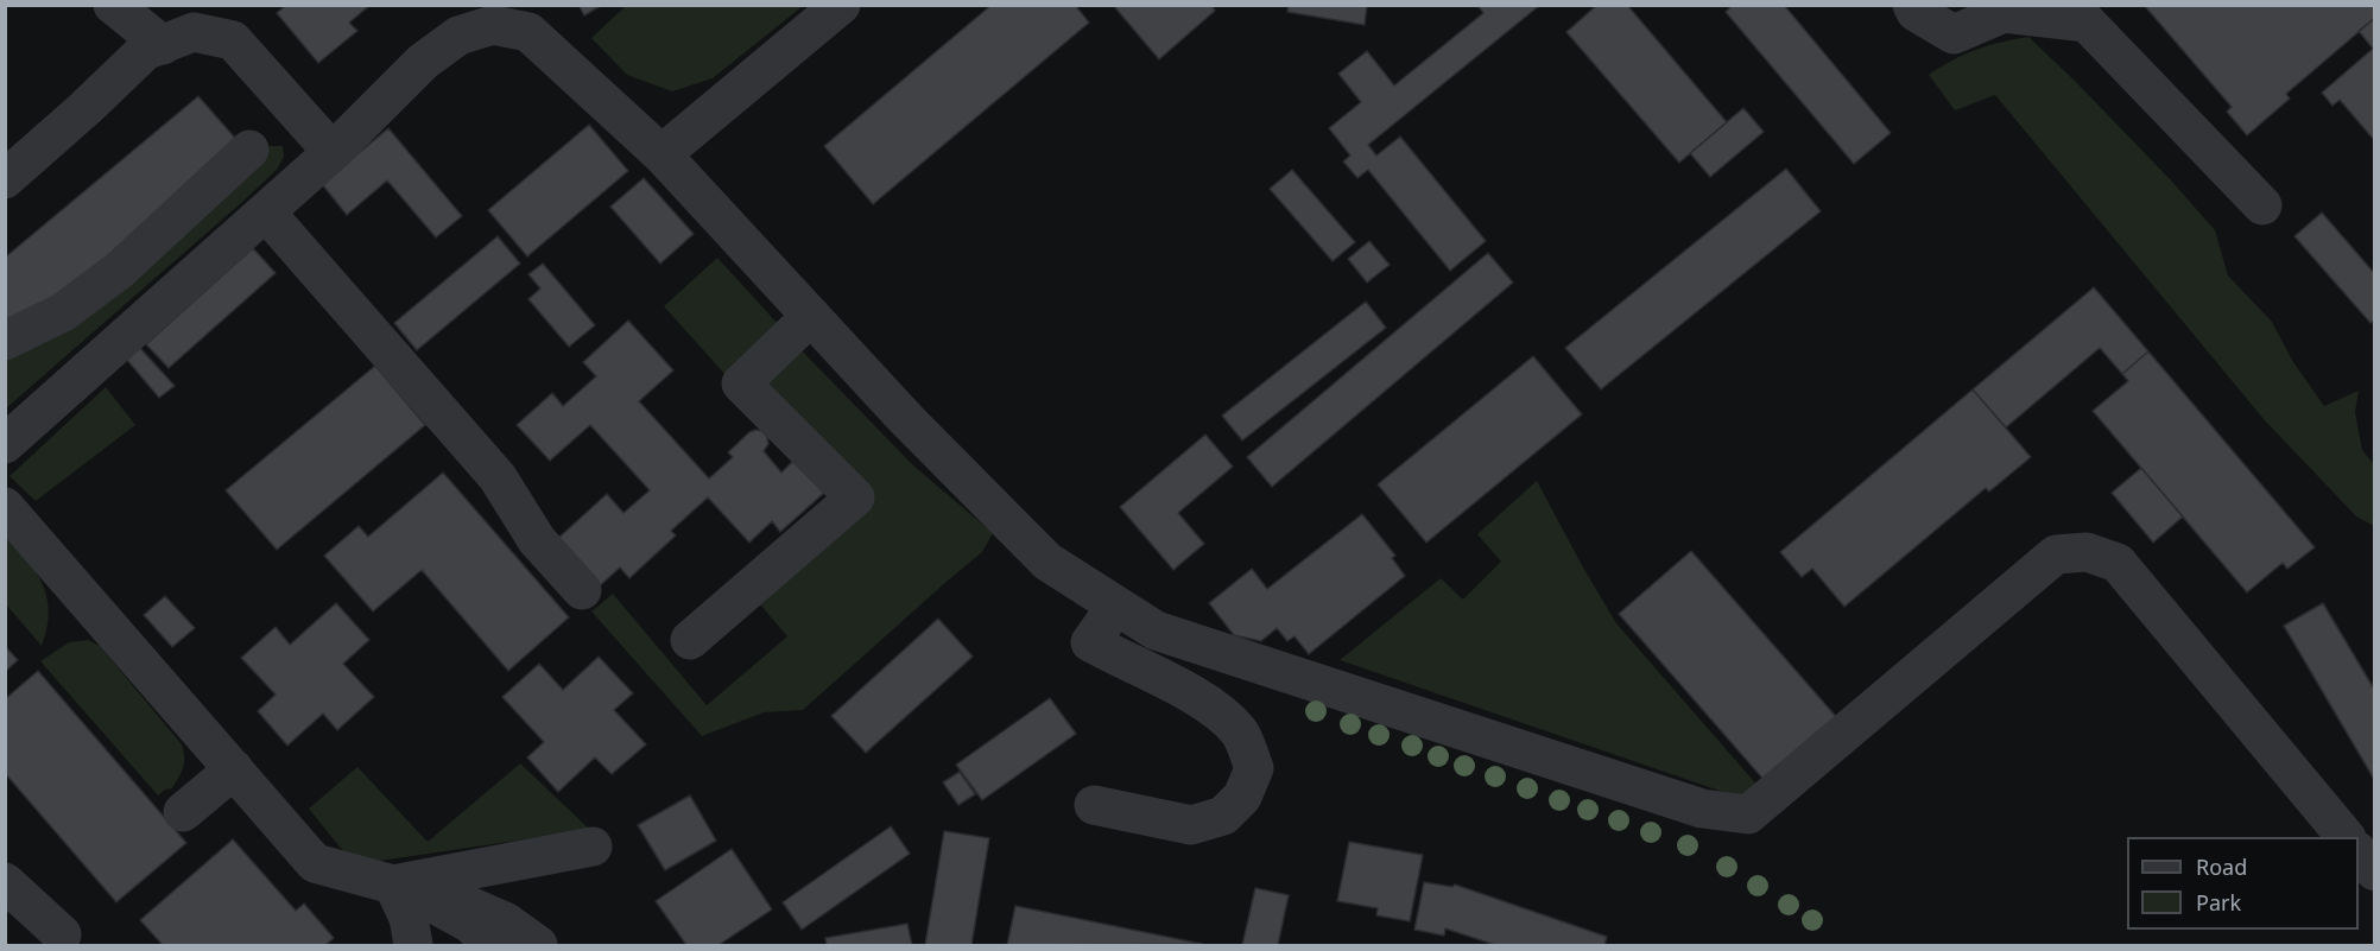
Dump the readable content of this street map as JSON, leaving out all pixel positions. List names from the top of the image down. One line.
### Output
{"legend":["Road","Park"]}
